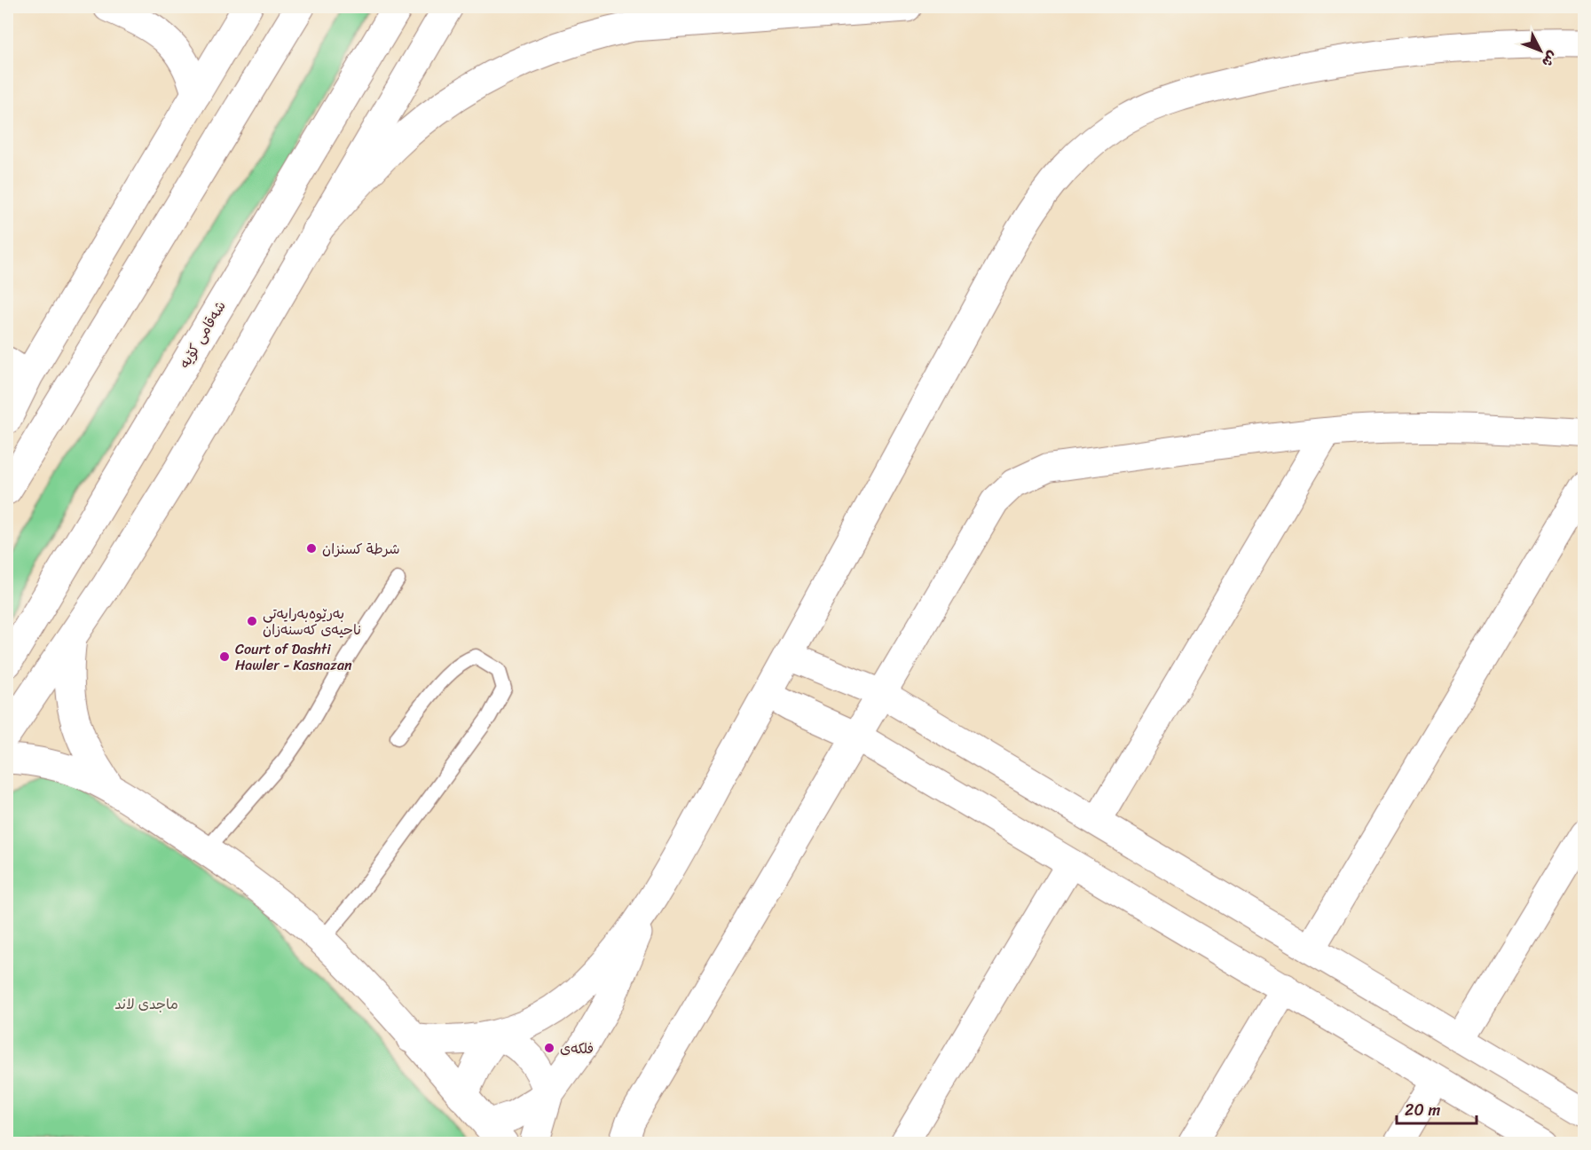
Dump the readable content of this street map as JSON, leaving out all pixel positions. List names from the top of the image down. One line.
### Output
{"streets":{"main road":["شەقامی کۆیە"]},"parks":["ماجدی لاند"],"places":["شرطة كسنزان","بەرێوەبەرایەتی ناحیەی کەسنەزان","Court of Dashti Hawler - Kasnazan","فلکەی"],"scale_bar":"20 m","north":"bottom right"}
